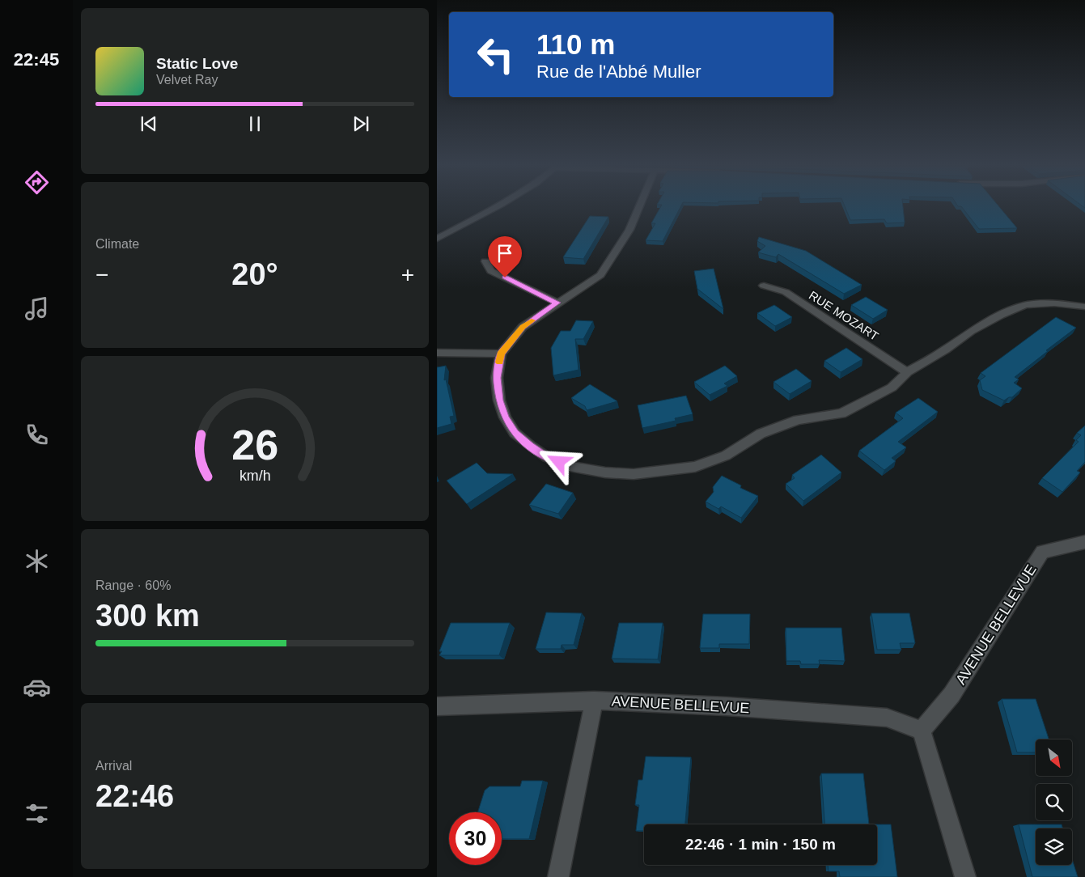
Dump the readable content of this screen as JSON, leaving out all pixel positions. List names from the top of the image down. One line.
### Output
{"streets":{"street":["RUE MOZART","AVENUE BELLEVUE"]},"north":"bottom right","page":{"tabs":"22:45","turn":["110 m","Rue de l'Abbé Muller"],"song":["Static Love","Velvet Ray"],"tile":["Climate",["Range · 60%","300 km"],["Arrival","22:46"]],"heat":["−","20°","+"],"limit":"30","trip":"22:46 · 1 min · 150 m","gauge":["26","km/h"]}}
